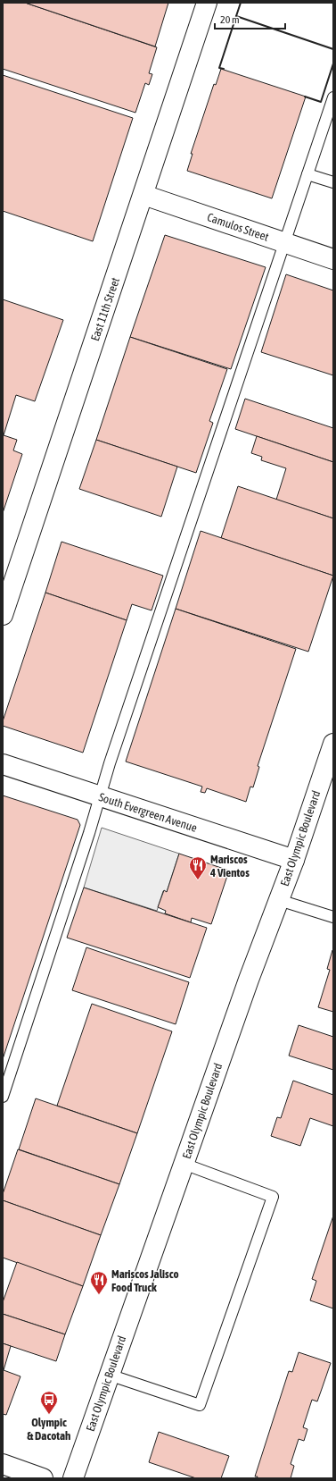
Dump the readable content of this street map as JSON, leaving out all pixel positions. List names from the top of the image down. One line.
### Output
{"streets":{"street":["Camulos Street","East 11th Street","South Evergreen Avenue","East Olympic Boulevard"]},"crossings":[["Camulos Street","East 11th Street"],["South Evergreen Avenue","East Olympic Boulevard"]],"places":{"restaurant":["Mariscos 4 Vientos","Mariscos Jalisco Food Truck"],"bus stop":["Olympic & Dacotah"]},"scale_bar":"20 m"}
